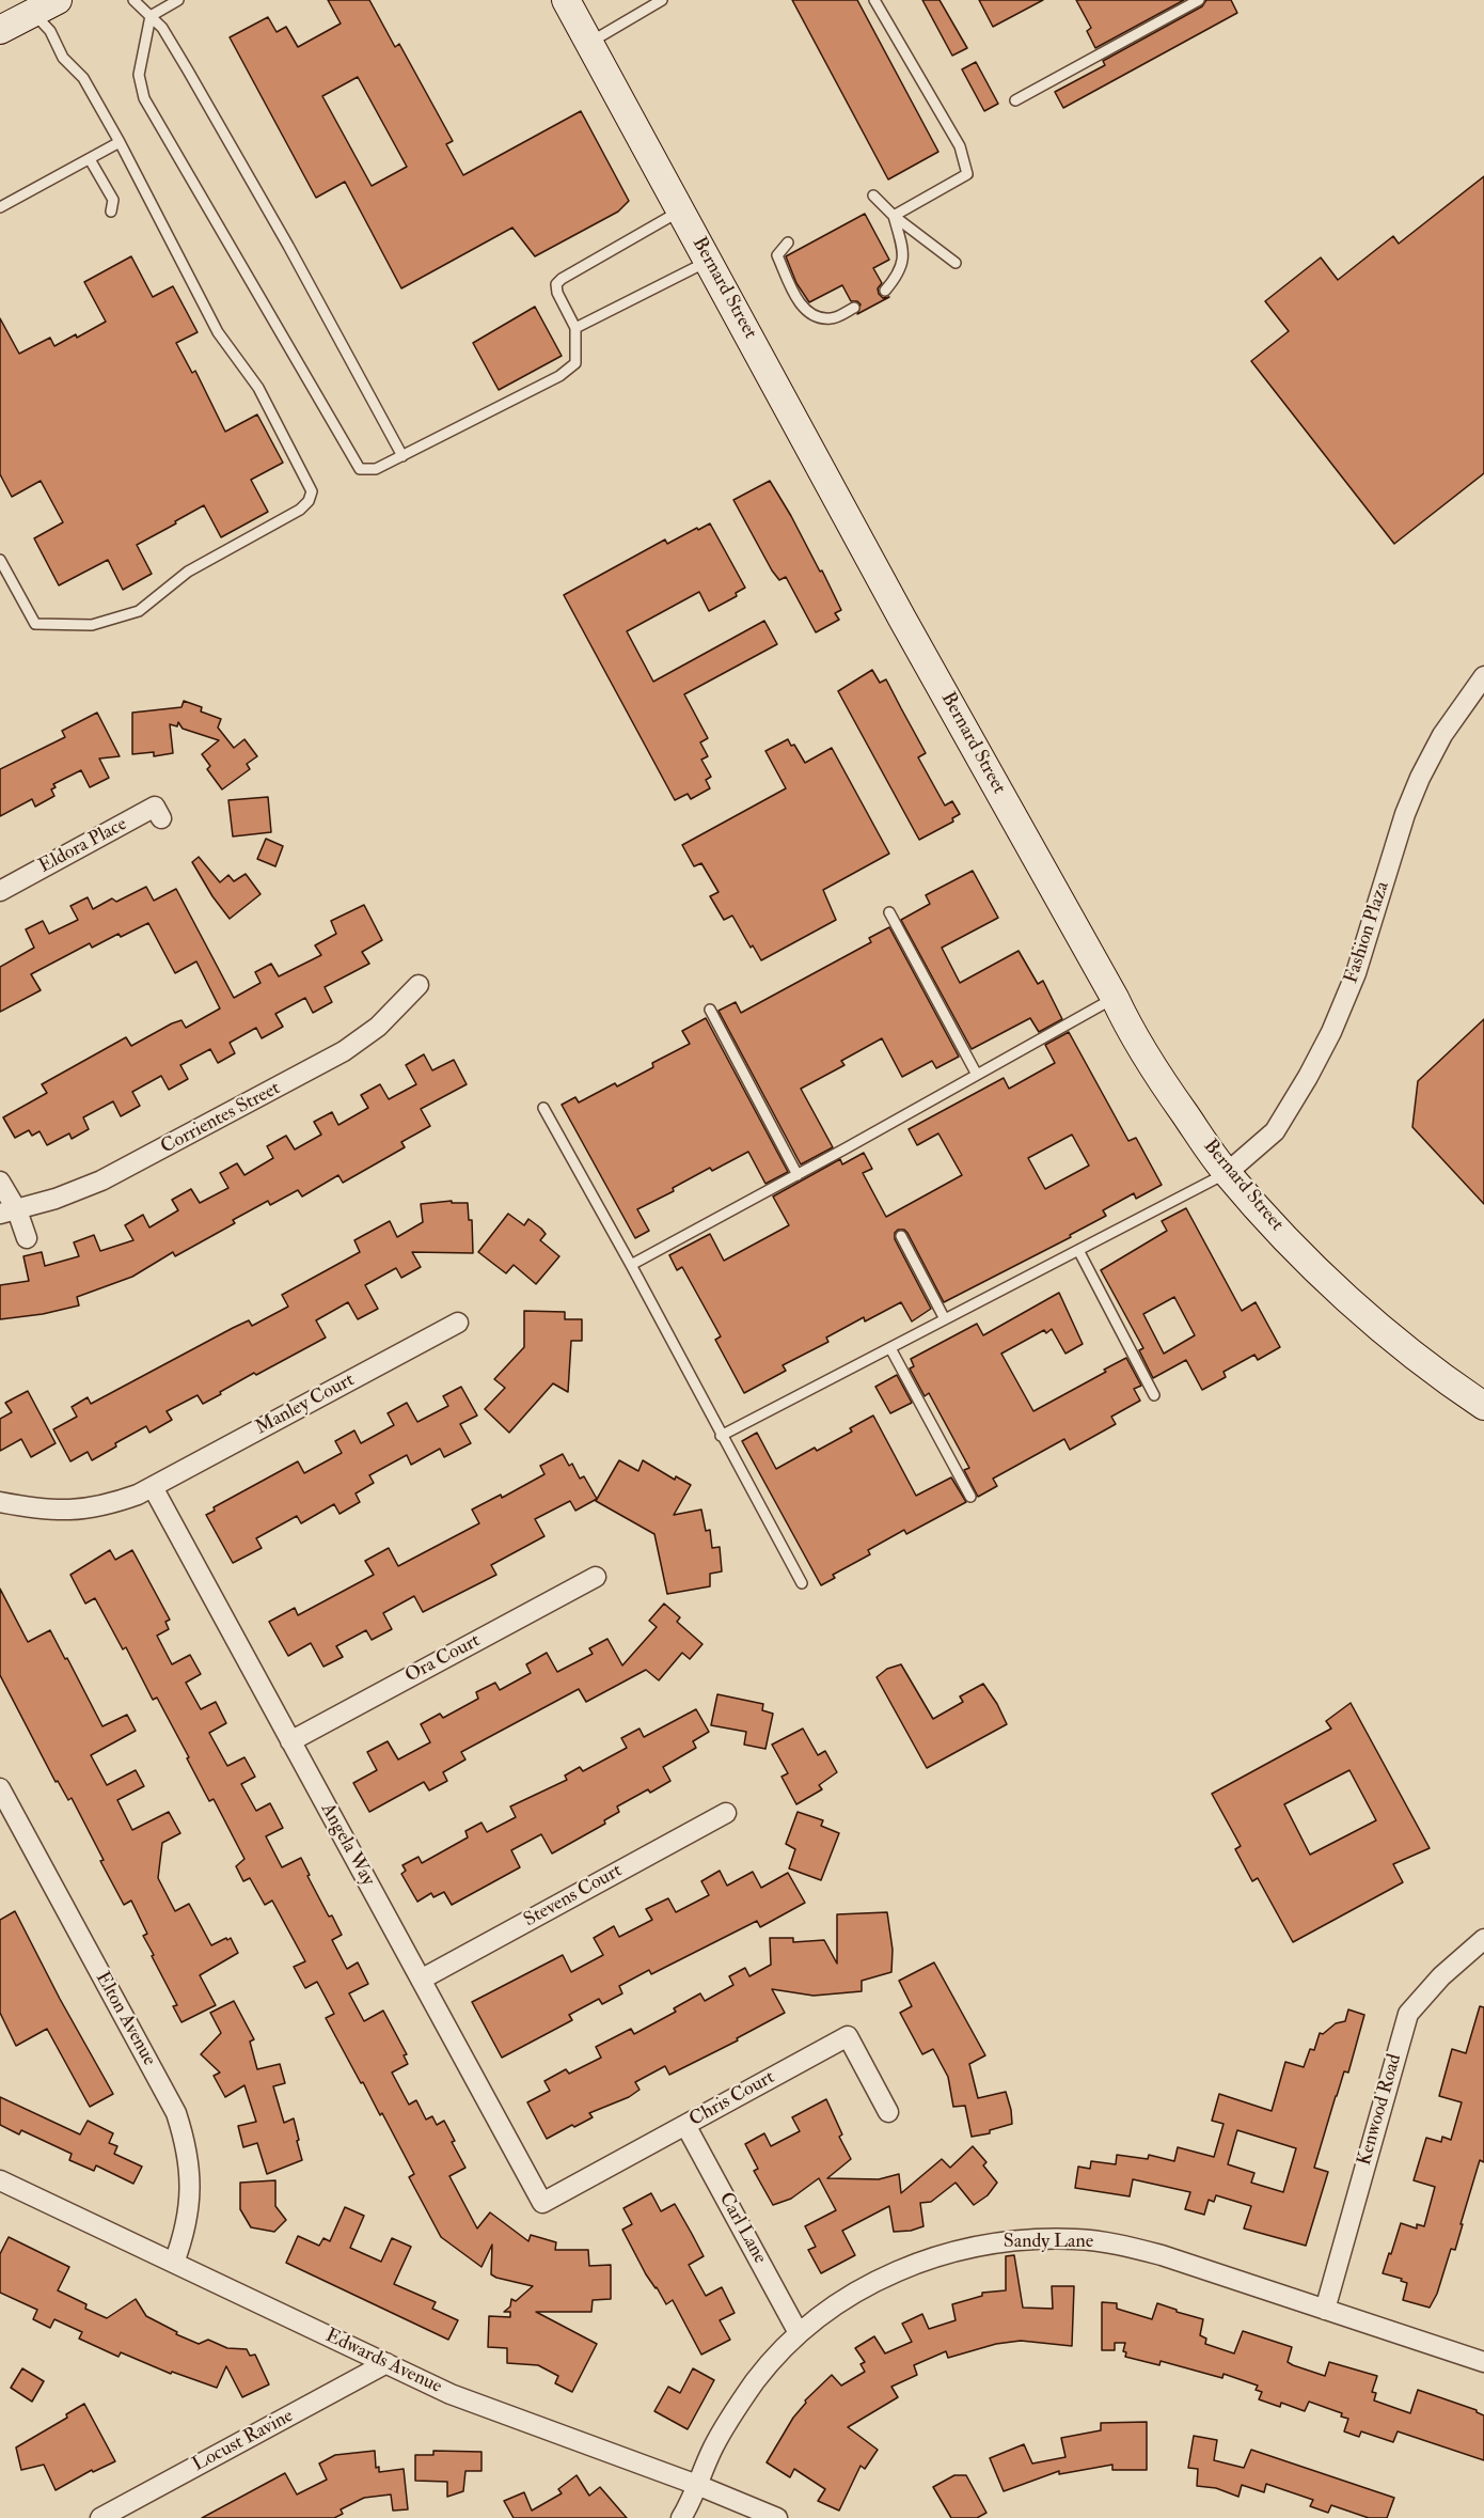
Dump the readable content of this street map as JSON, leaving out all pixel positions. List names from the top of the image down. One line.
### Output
{"streets":{"street":["Bernard Street","Eldora Place","Fashion Plaza","Corrientes Street","Manley Court","Ora Court","Angela Way","Stevens Court","Elton Avenue","Chris Court","Kenwood Road","Carl Lane","Sandy Lane","Edwards Avenue","Locust Ravine"]},"crossings":[["Bernard Street","Fashion Plaza"],["Manley Court","Angela Way"],["Ora Court","Angela Way"],["Angela Way","Stevens Court"],["Angela Way","Chris Court"],["Elton Avenue","Edwards Avenue"],["Chris Court","Carl Lane"],["Kenwood Road","Sandy Lane"],["Carl Lane","Sandy Lane"],["Sandy Lane","Edwards Avenue"],["Edwards Avenue","Locust Ravine"]]}
